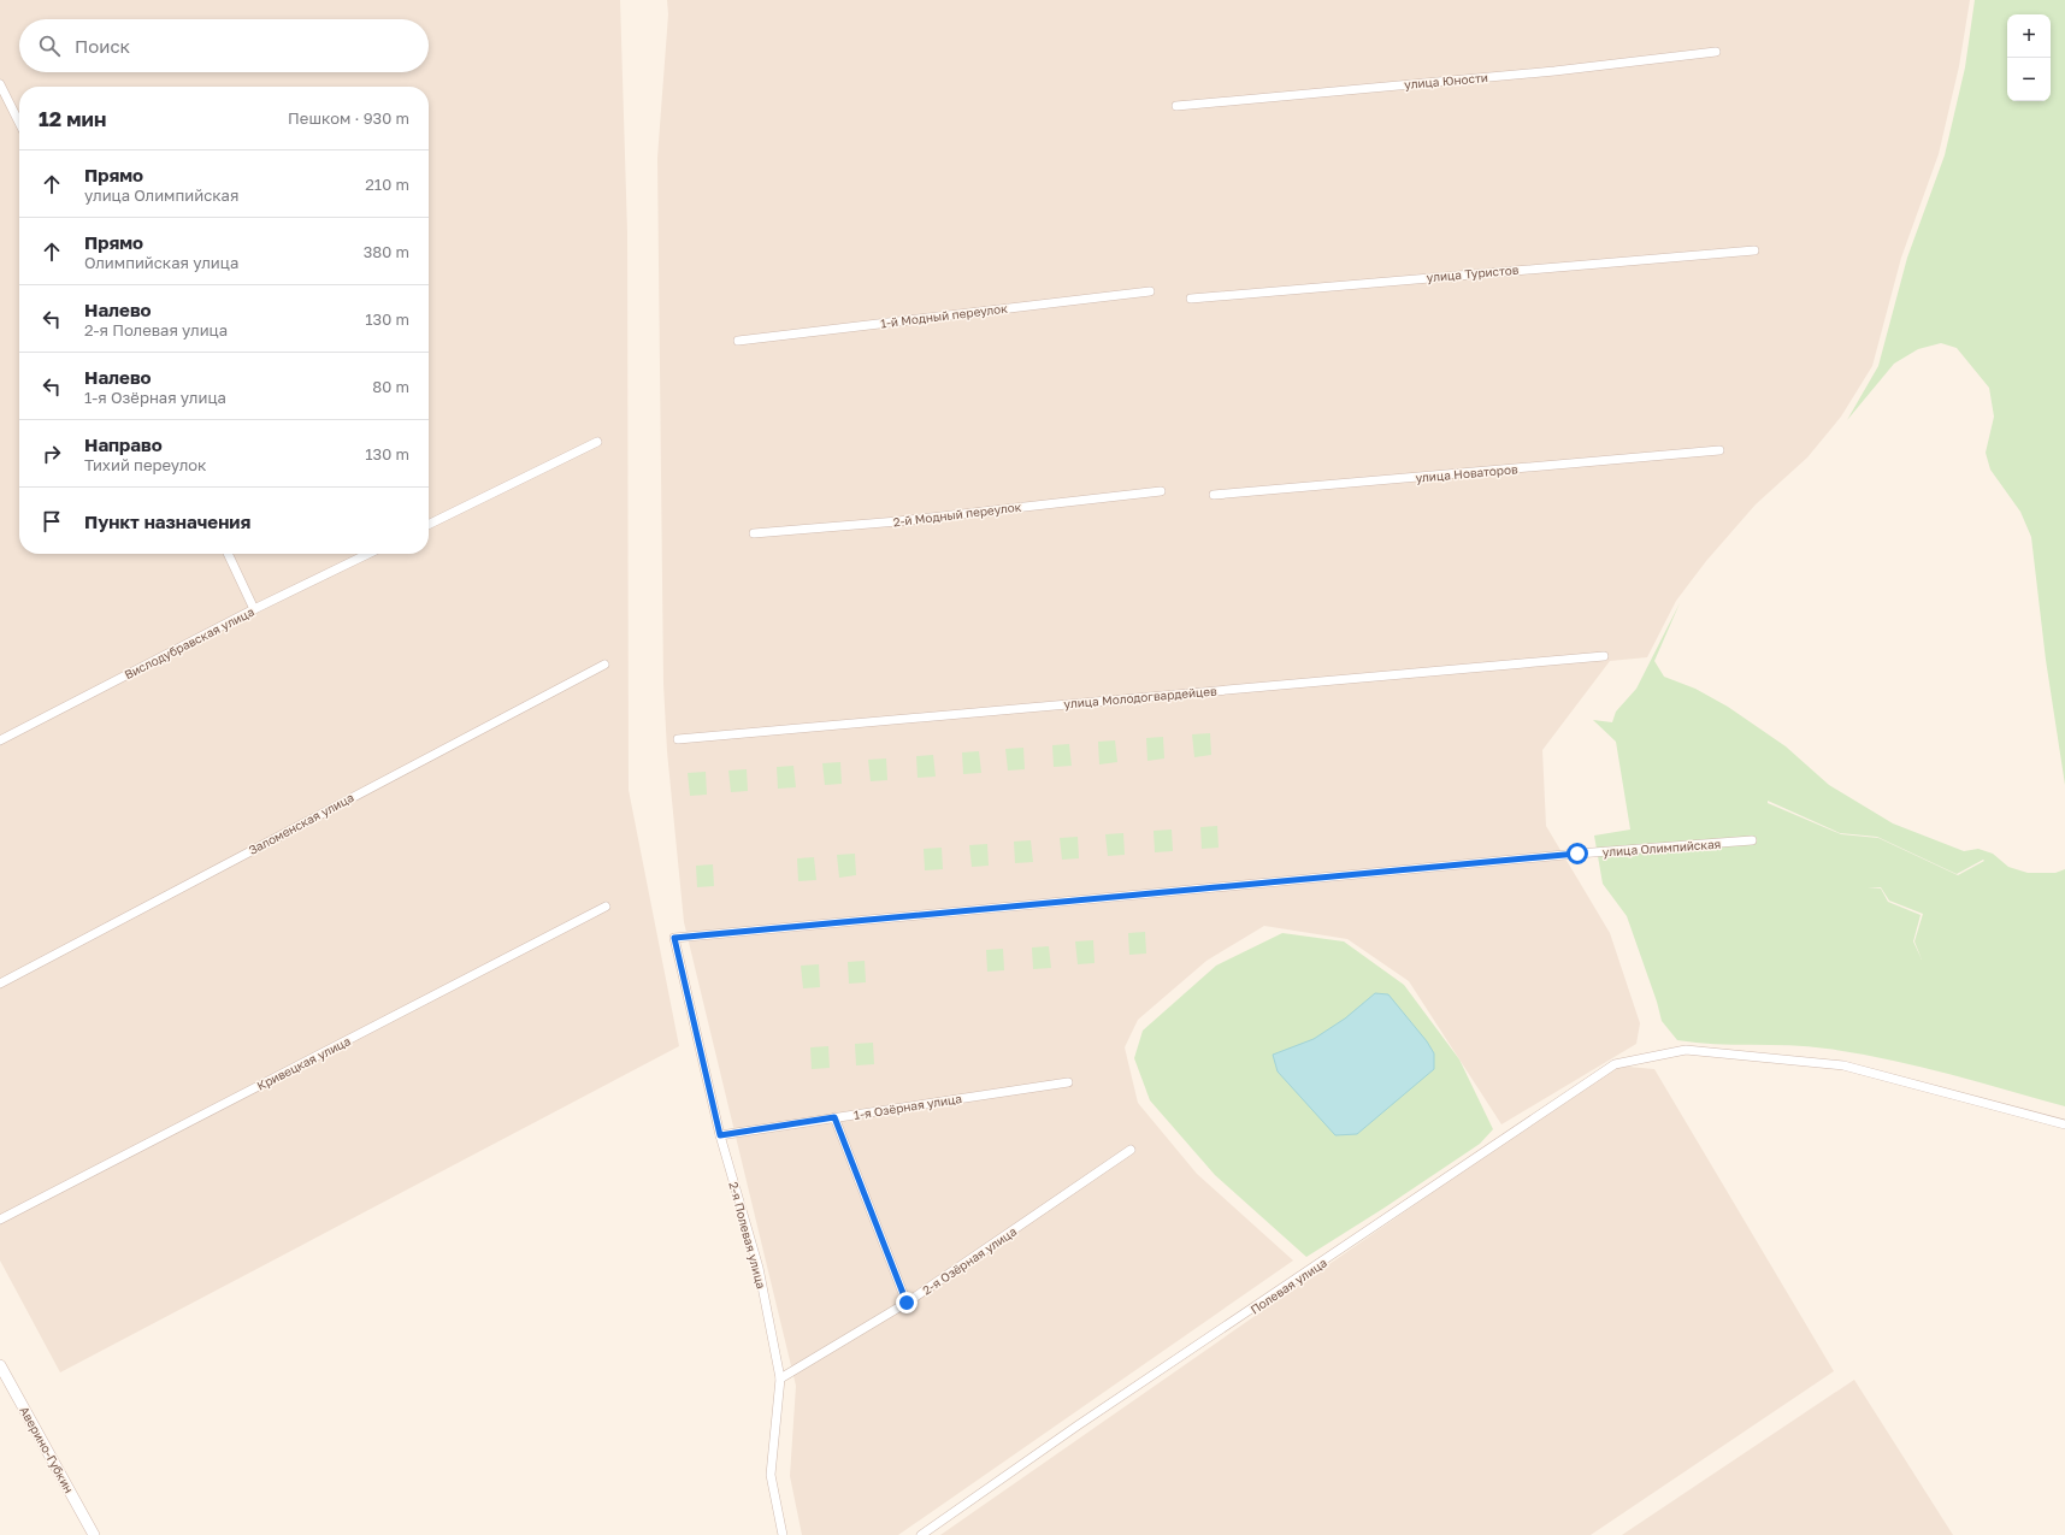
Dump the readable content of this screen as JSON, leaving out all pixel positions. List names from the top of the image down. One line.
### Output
{"streets":{"main road":["Аверино-Губкин"],"street":["улица Юности","улица Туристов","1-й Модный переулок","улица Новаторов","2-й Модный переулок","Вислодубравская улица","улица Молодогвардейцев","Заломенская улица","улица Олимпийская","Кривецкая улица","1-я Озёрная улица","2-я Полевая улица","2-я Озёрная улица","Полевая улица"]},"crossings":[["улица Олимпийская","2-я Полевая улица"],["1-я Озёрная улица","2-я Полевая улица"],["2-я Полевая улица","2-я Озёрная улица"]],"page":{"map_buttons":["+","−"],"search":"Поиск","heading":["12 мин","Пешком · 930 m"],"list":[["Прямо","улица Олимпийская","210 m"],["Прямо","Олимпийская улица","380 m"],["Налево","2-я Полевая улица","130 m"],["Налево","1-я Озёрная улица","80 m"],["Направо","Тихий переулок","130 m"],"Пункт назначения"]}}
